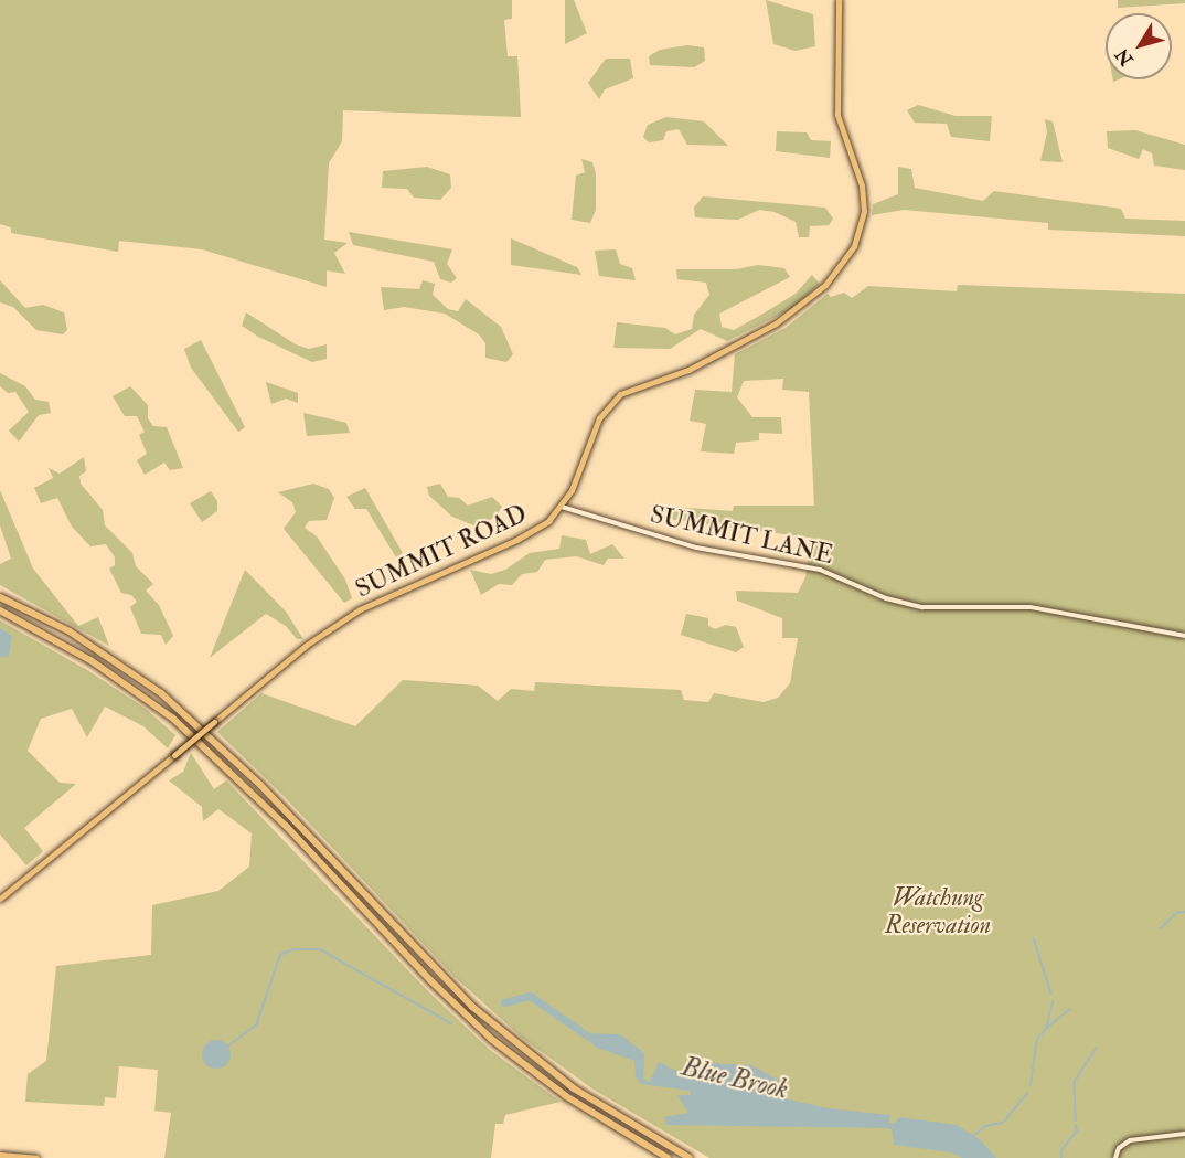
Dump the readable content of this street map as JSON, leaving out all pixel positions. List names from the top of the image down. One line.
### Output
{"streets":{"main road":["SUMMIT ROAD"],"street":["SUMMIT LANE"]},"crossings":[["SUMMIT LANE","SUMMIT ROAD"]],"water":["Blue Brook"],"parks":["Watchung Reservation"],"north":"bottom left"}
